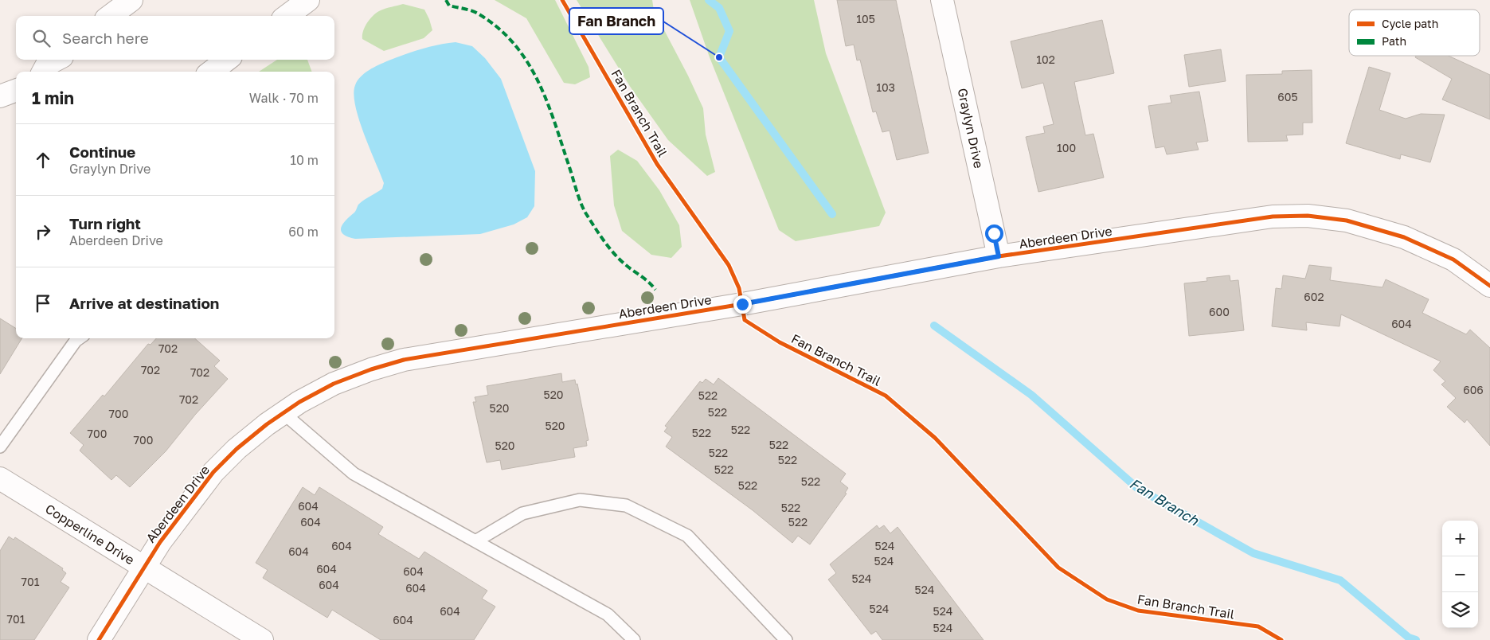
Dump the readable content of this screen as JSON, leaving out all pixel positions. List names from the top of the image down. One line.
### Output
{"streets":{"street":["Graylyn Drive","Aberdeen Drive","Copperline Drive"],"cycle path":["Fan Branch Trail"]},"crossings":[["Graylyn Drive","Aberdeen Drive"],["Aberdeen Drive","Copperline Drive"]],"water":["Fan Branch"],"places":["Fan Branch"],"house_numbers":["105","102","103","605","100","602","600","604","702","702","702","606","520","522","702","520","522","700","520","522","522","700","700","522","520","522","522","522","522","522","604","522","604","522","604","524","604","524","604","604","524","701","604","604","524","524","604","524","701","604","524"],"legend":["Cycle path","Path"],"page":{"search":"Search here","heading":["1 min","Walk · 70 m"],"list":[["Continue","Graylyn Drive","10 m"],["Turn right","Aberdeen Drive","60 m"],"Arrive at destination"],"map_buttons":["+","−"]}}
